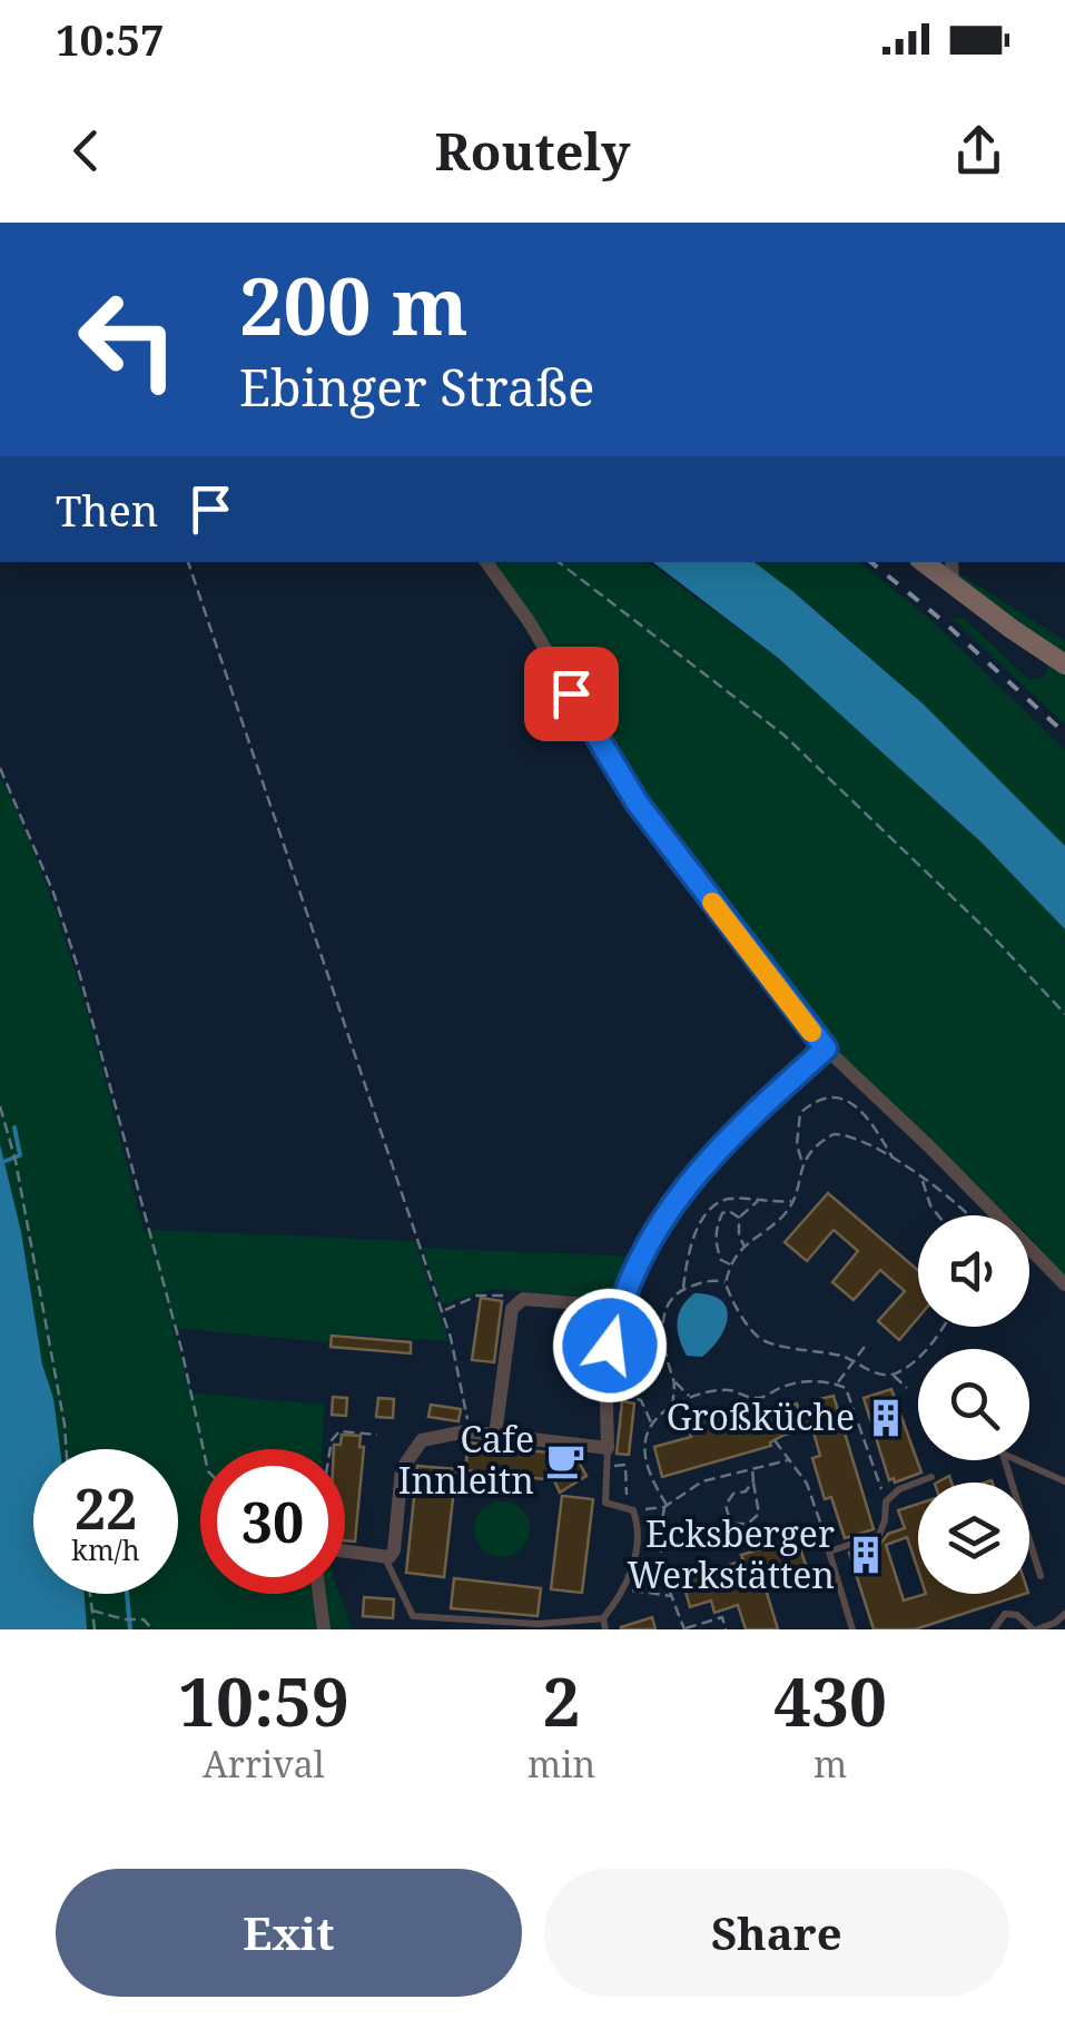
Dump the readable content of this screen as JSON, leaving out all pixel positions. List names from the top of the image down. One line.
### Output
{"places":{"building":["Großküche","Ecksberger Werkstätten"],"cafe":["Cafe Innleitn"]},"page":{"status":"10:57","header":"Routely","turn":["200 m","Ebinger Straße"],"then":"Then","speed":"22 km/h","limit":"30","eta":["10:59","Arrival","2","min","430","m"],"buttons":["Exit","Share"]}}
